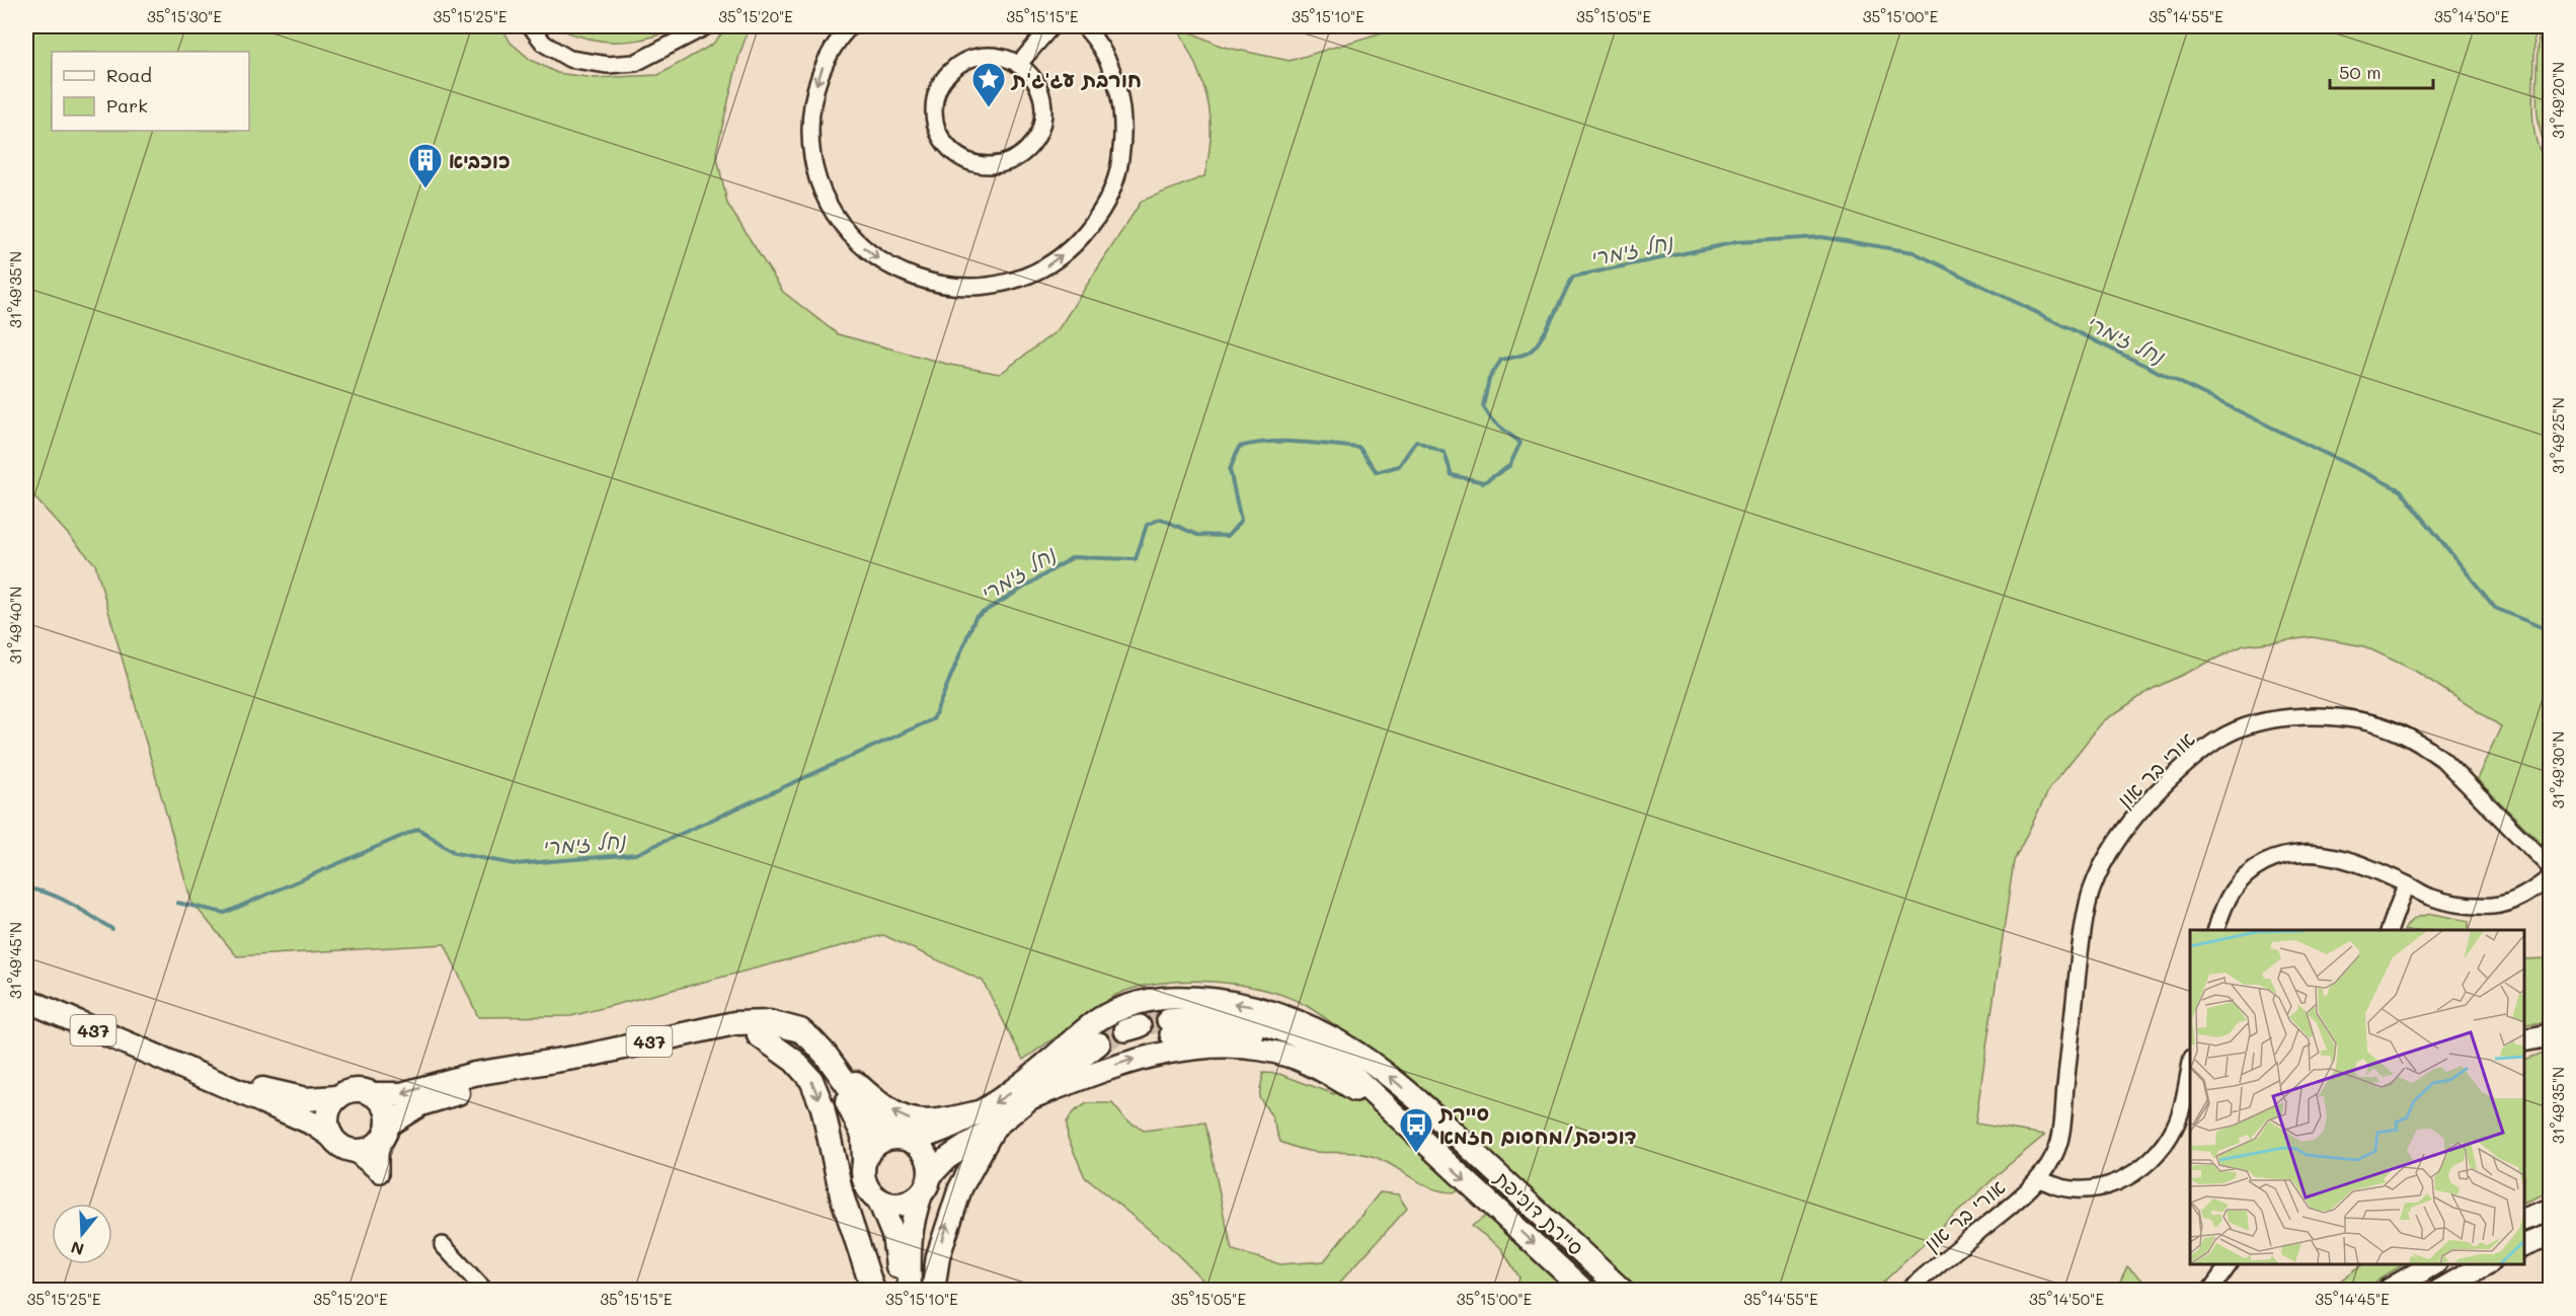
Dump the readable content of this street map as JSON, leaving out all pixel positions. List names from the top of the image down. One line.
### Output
{"streets":{"main road":["437","סיירת דוכיפת"],"street":["אורי בר און"]},"water":["נחל זימרי"],"places":{"place":["חורבת עג'ג'ת"],"building":["כוכביא"],"bus stop":["סיירת דוכיפת/מחסום חזמא"]},"legend":["Road","Park"],"scale_bar":"50 m","north":"bottom","coordinates":["35°15'30\"E","35°15'25\"E","35°15'20\"E","35°15'15\"E","35°15'10\"E","35°15'05\"E","35°15'00\"E","35°14'55\"E","35°14'50\"E","31°49'20\"N","31°49'35\"N","31°49'25\"N","31°49'40\"N","31°49'30\"N","31°49'45\"N","35°14'45\"E"]}
